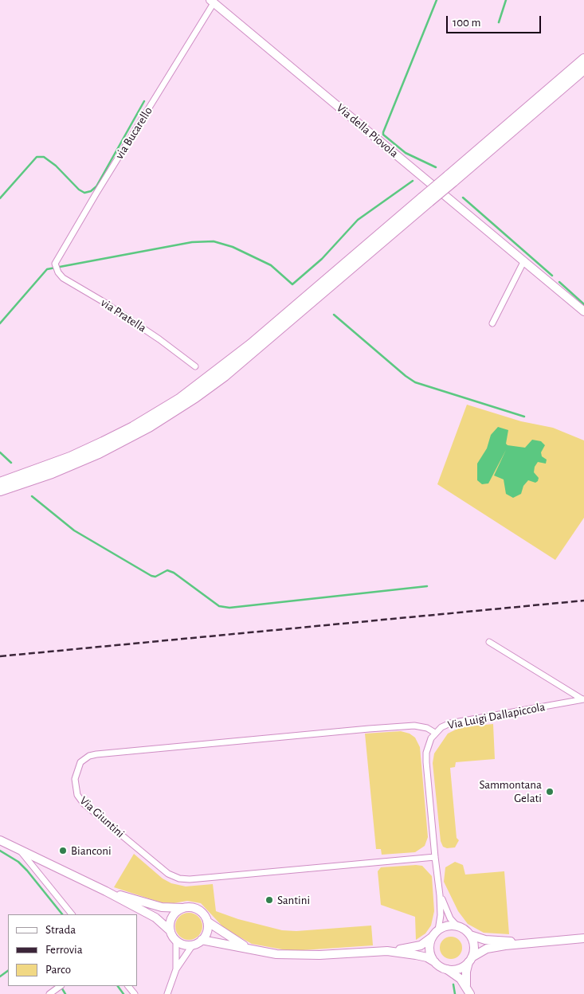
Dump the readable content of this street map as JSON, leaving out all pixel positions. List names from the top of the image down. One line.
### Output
{"streets":{"main road":["Via della Piovola"],"street":["via Bucarello","via Pratella","Via Luigi Dallapiccola","Via Giuntini"]},"crossings":[["Via della Piovola","via Bucarello"],["via Bucarello","via Pratella"],["Via Luigi Dallapiccola","Via Giuntini"]],"places":["Sammontana Gelati","Bianconi","Santini"],"legend":["Strada","Ferrovia","Parco"],"scale_bar":"100 m"}
